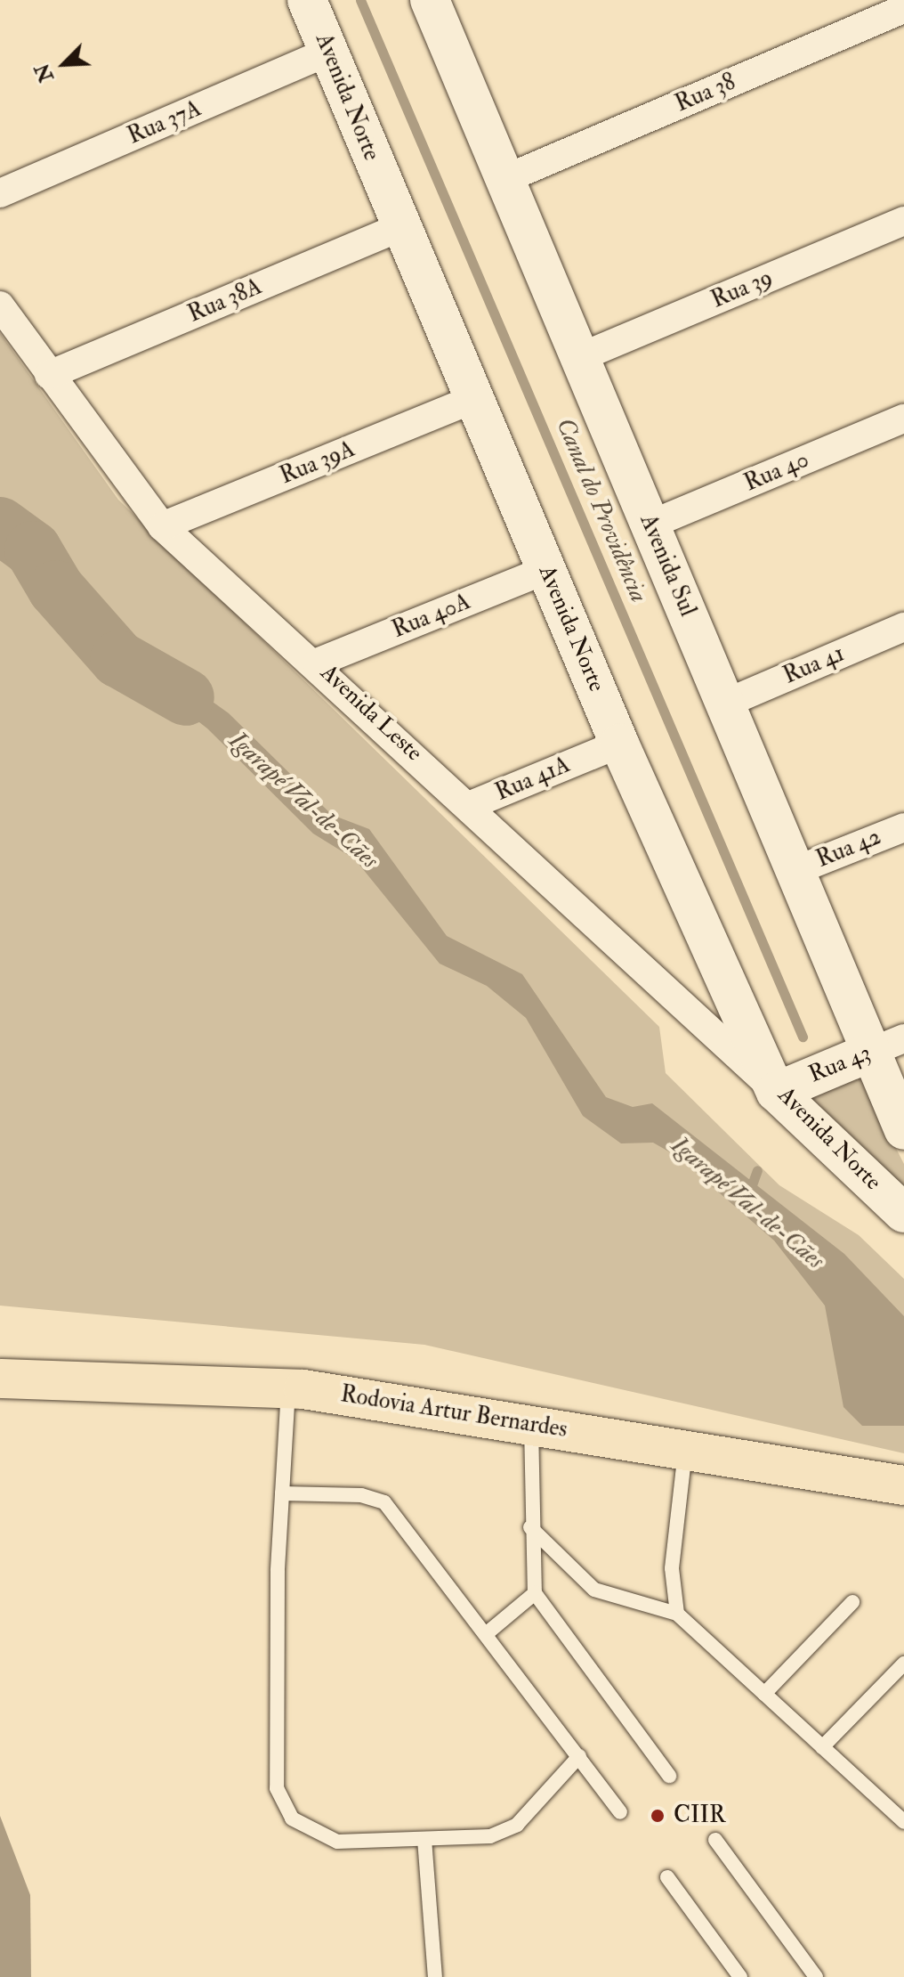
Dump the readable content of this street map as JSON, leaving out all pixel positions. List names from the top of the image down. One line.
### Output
{"streets":{"main road":["Rodovia Artur Bernardes"],"street":["Rua 38","Avenida Norte","Rua 37A","Rua 39","Rua 38A","Rua 39A","Rua 40","Avenida Sul","Rua 40A","Rua 41","Avenida Leste","Rua 41A","Rua 42","Rua 43"]},"crossings":[["Rua 38","Avenida Sul"],["Avenida Norte","Rua 37A"],["Avenida Norte","Rua 38A"],["Avenida Norte","Rua 39A"],["Avenida Norte","Rua 40A"],["Avenida Norte","Avenida Leste"],["Avenida Norte","Rua 41A"],["Avenida Norte","Rua 43"],["Rua 39","Avenida Sul"],["Rua 38A","Avenida Leste"],["Rua 39A","Avenida Leste"],["Rua 40","Avenida Sul"],["Avenida Sul","Rua 41"],["Avenida Sul","Rua 42"],["Avenida Sul","Rua 43"],["Rua 40A","Avenida Leste"],["Avenida Leste","Rua 41A"],["Avenida Leste","Rua 43"]],"water":["Canal do Providência","Igarapé Val-de-Cães"],"places":["CIIR"],"north":"bottom left"}
